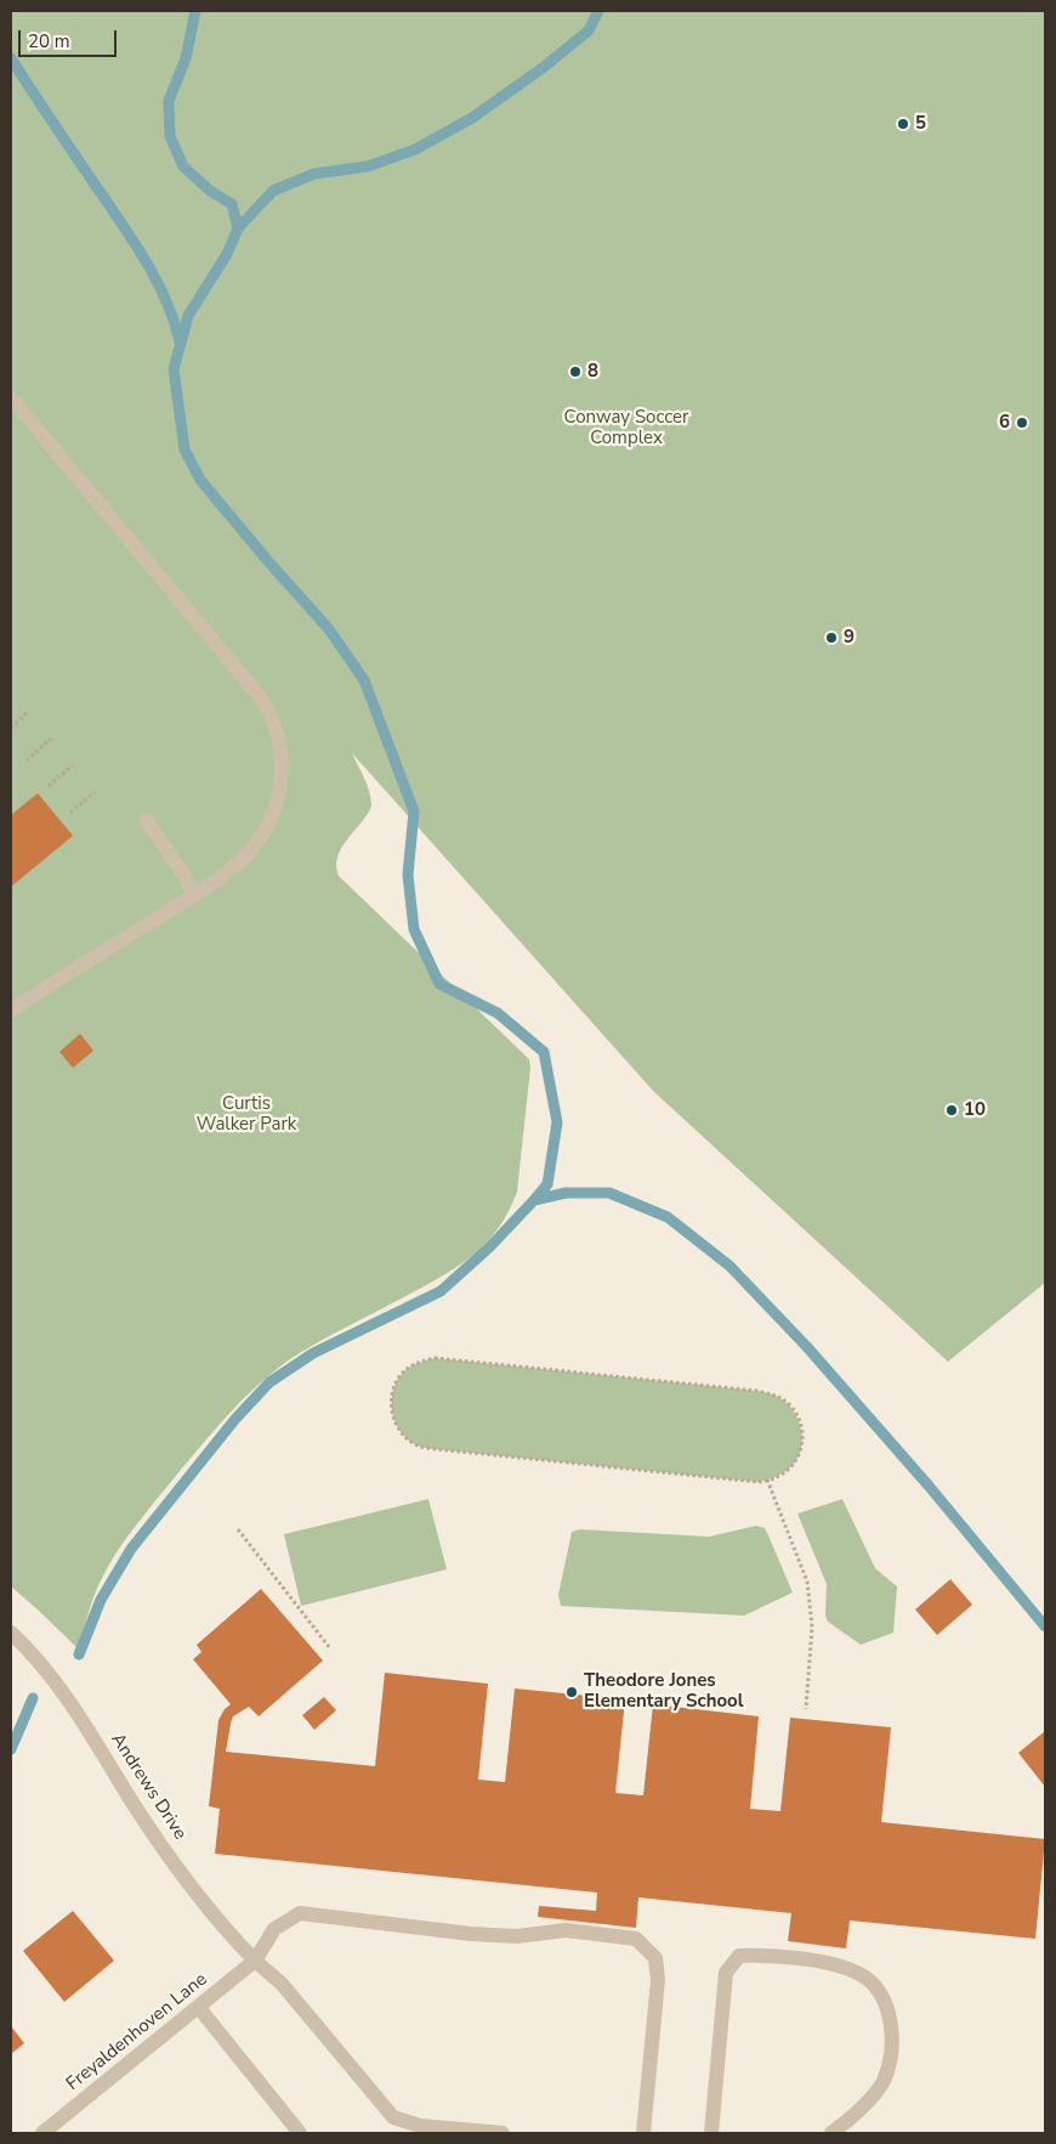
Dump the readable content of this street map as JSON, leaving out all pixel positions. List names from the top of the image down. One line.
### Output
{"streets":{"street":["Andrews Drive","Freyaldenhoven Lane"]},"crossings":[["Andrews Drive","Freyaldenhoven Lane"]],"parks":["Conway Soccer Complex","Curtis Walker Park"],"places":["5","8","6","9","10","Theodore Jones Elementary School"],"scale_bar":"20 m"}
